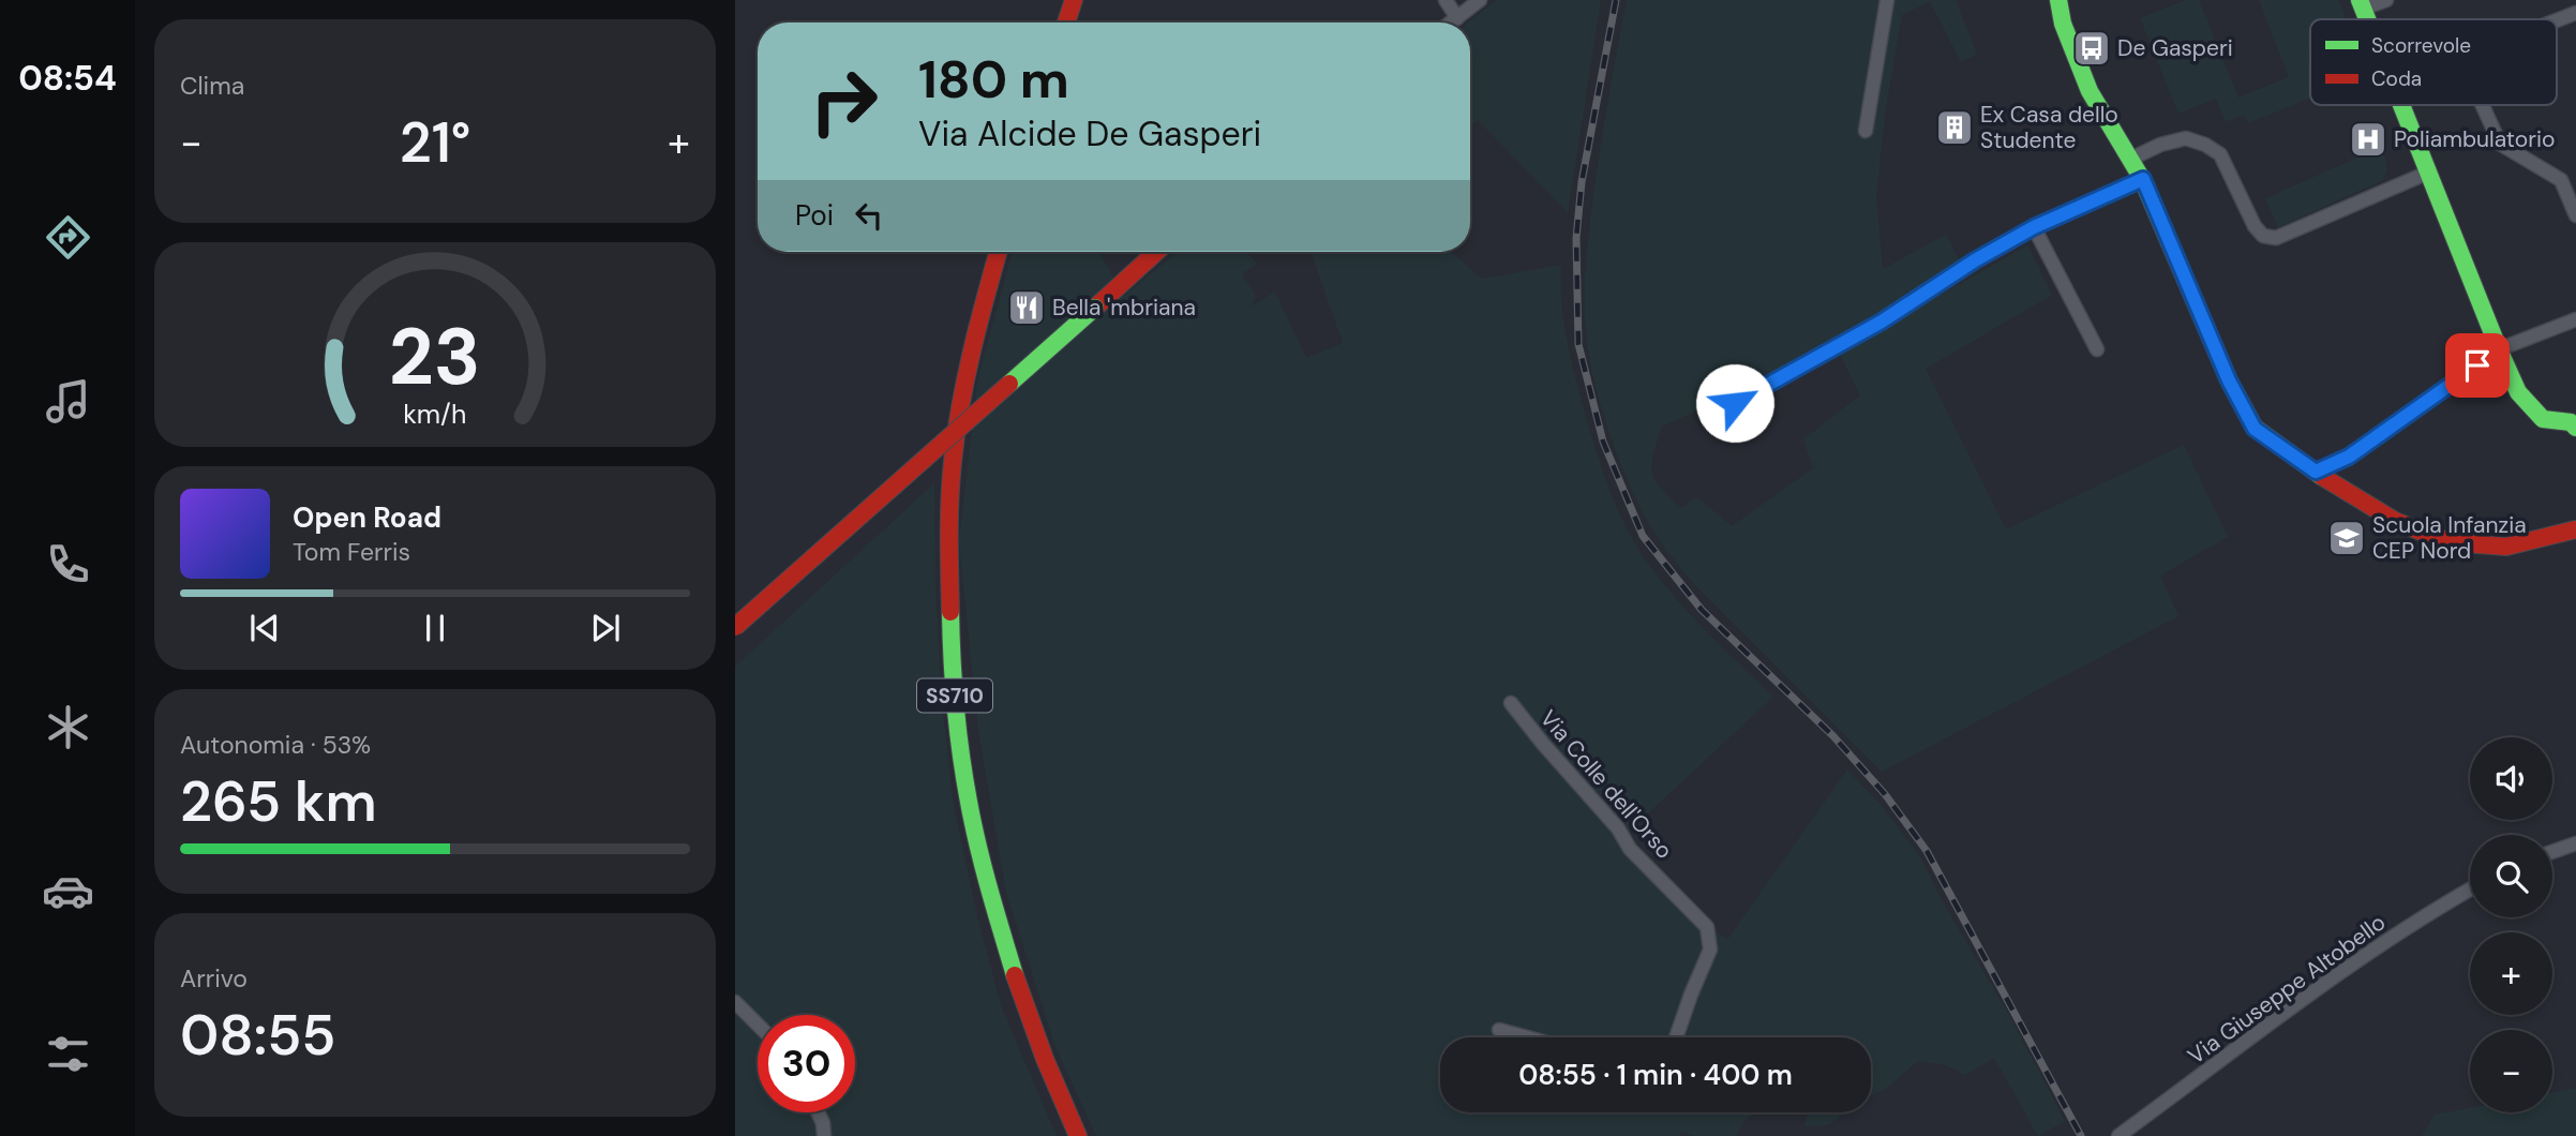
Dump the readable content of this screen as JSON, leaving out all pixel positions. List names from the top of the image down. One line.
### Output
{"streets":{"street":["SS710","Via Colle dell'Orso","Via Giuseppe Altobello"]},"places":{"bus stop":["De Gasperi"],"building":["Ex Casa dello Studente"],"hospital":["Poliambulatorio"],"restaurant":["Bella 'mbriana"],"school or university":["Scuola Infanzia CEP Nord"]},"legend":["Scorrevole","Coda"],"page":{"tabs":"08:54","tile":["Clima",["Autonomia · 53%","265 km"],["Arrivo","08:55"]],"turn":["180 m","Via Alcide De Gasperi"],"heat":["−","21°","+"],"then":"Poi","song":["Open Road","Tom Ferris"],"map_buttons":["+","−"],"limit":"30","trip":"08:55 · 1 min · 400 m","gauge":["23","km/h"]}}
